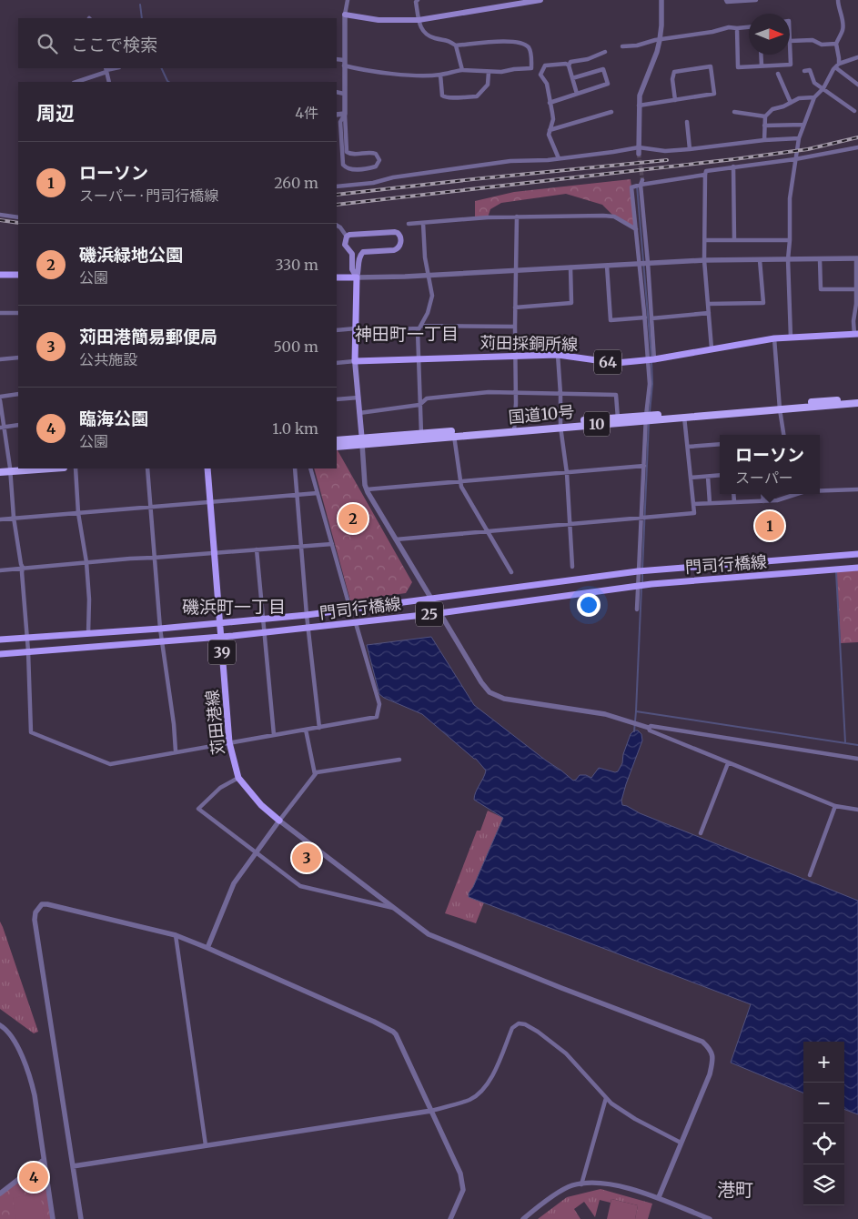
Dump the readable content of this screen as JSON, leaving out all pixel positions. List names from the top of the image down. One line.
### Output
{"streets":{"highway":["国道10号","10"],"main road":["苅田採銅所線","64","門司行橋線","25","39","苅田港線"]},"crossings":[["門司行橋線","苅田港線"]],"districts":["神田町一丁目","磯浜町一丁目","港町"],"north":"right","page":{"search":"ここで検索","heading":["周辺","4件"],"list":[{"mark":"1","name":"ローソン","note":"スーパー · 門司行橋線","value":"260 m"},{"mark":"2","name":"磯浜緑地公園","note":"公園","value":"330 m"},{"mark":"3","name":"苅田港簡易郵便局","note":"公共施設","value":"500 m"},{"mark":"4","name":"臨海公園","note":"公園","value":"1.0 km"}],"popup":["ローソン","スーパー"],"pins":["2","1","3","4"],"map_buttons":["+","−"]}}
